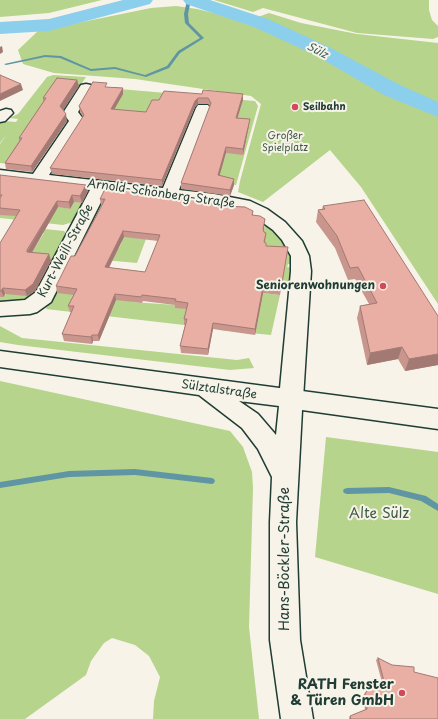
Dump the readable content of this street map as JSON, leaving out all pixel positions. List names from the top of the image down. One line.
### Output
{"streets":{"street":["Arnold-Schönberg-Straße","Kurt-Weill-Straße","Sülztalstraße","Hans-Böckler-Straße"]},"crossings":[["Arnold-Schönberg-Straße","Kurt-Weill-Straße"],["Arnold-Schönberg-Straße","Sülztalstraße"],["Arnold-Schönberg-Straße","Hans-Böckler-Straße"],["Sülztalstraße","Hans-Böckler-Straße"]],"water":["Sülz"],"parks":["Großer Spielplatz","Alte Sülz"],"places":["Seilbahn","Seniorenwohnungen","RATH Fenster & Türen GmbH"]}
